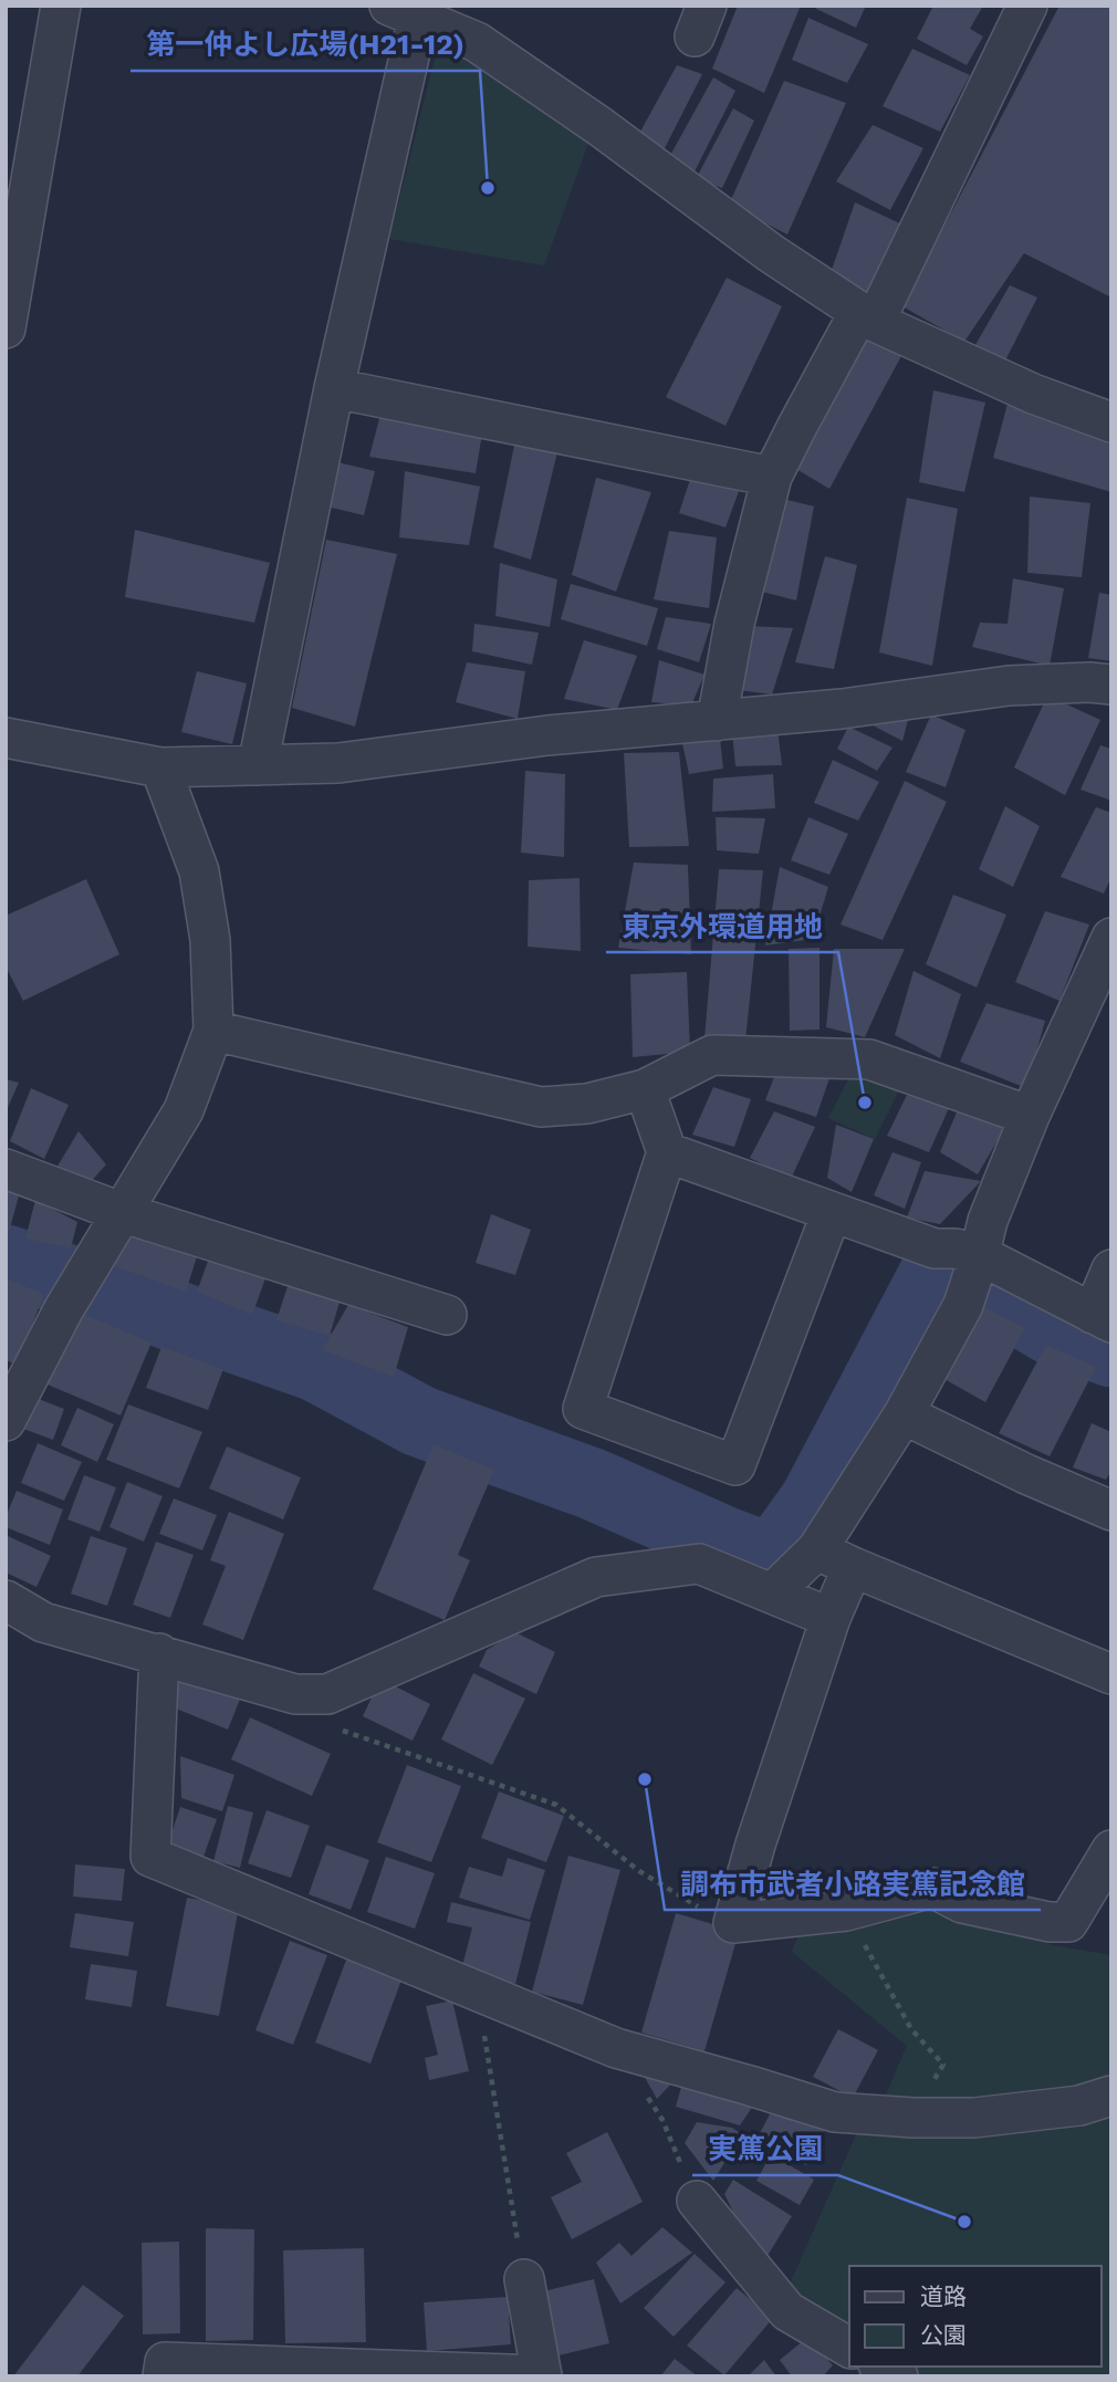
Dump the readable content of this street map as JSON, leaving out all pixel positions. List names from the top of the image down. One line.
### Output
{"places":["第一仲よし広場(H21-12)","東京外環道用地","調布市武者小路実篤記念館","実篤公園"],"legend":["道路","公園"]}
